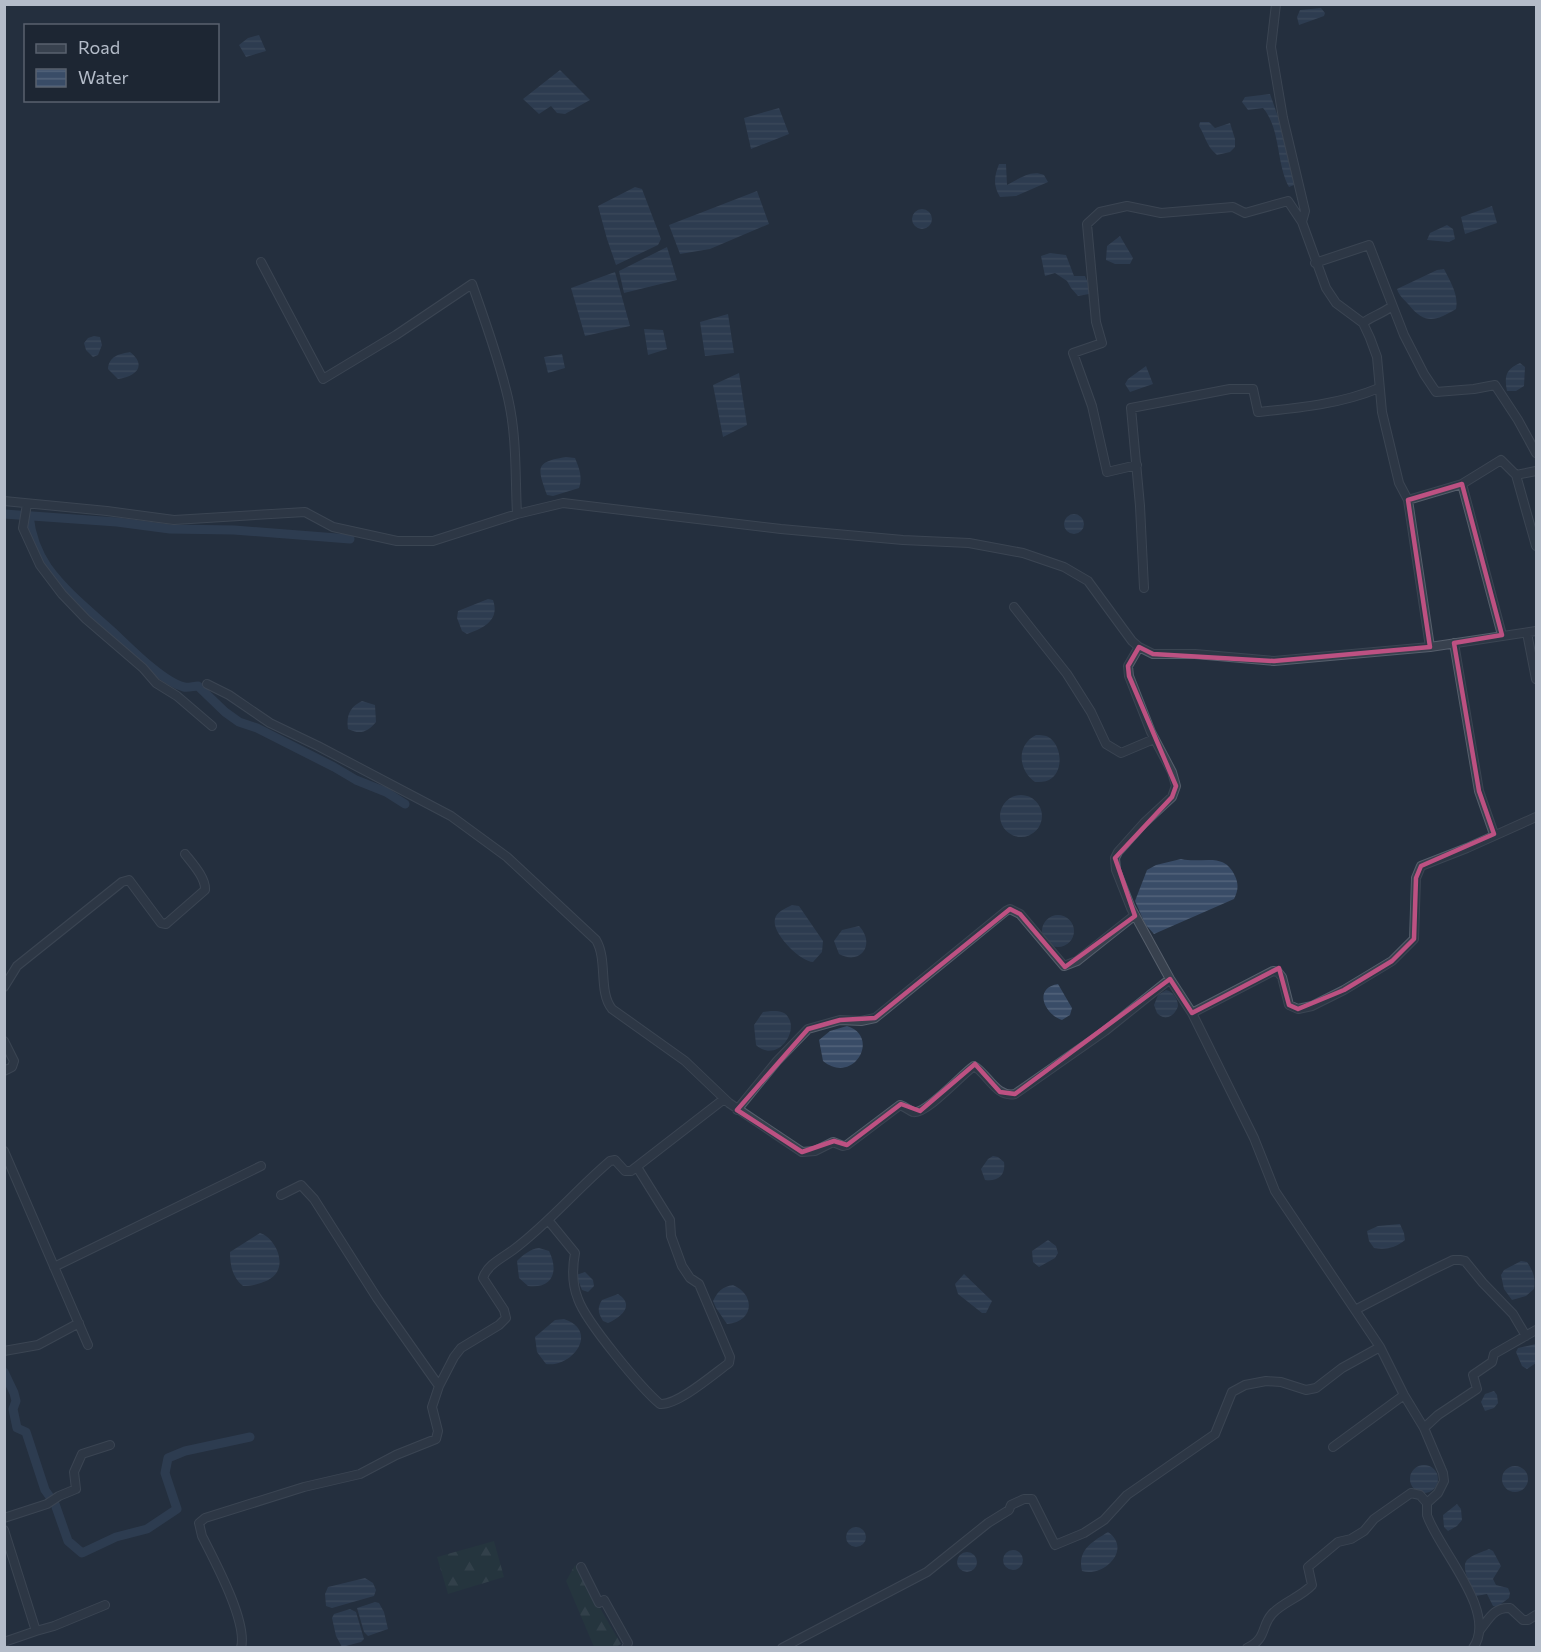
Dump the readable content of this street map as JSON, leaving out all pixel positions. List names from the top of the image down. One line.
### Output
{"legend":["Road","Water"]}
